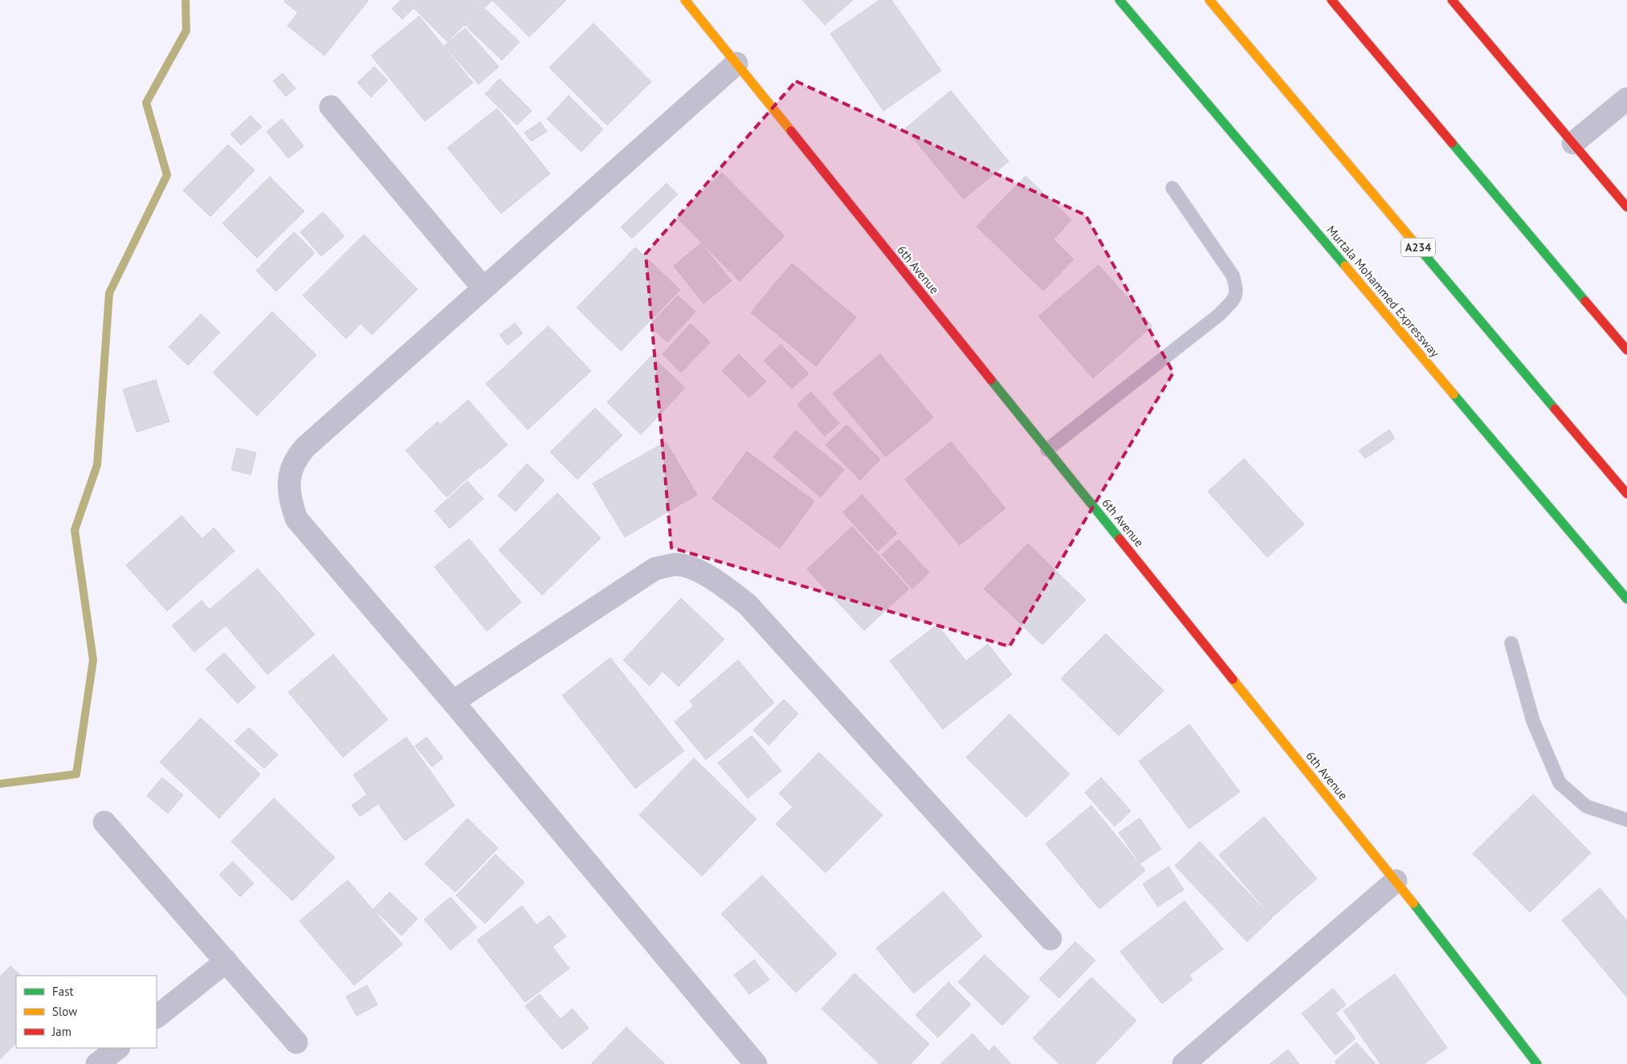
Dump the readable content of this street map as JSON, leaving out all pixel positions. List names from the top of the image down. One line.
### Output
{"streets":{"main road":["A234","6th Avenue","Murtala Mohammed Expressway"]},"legend":["Fast","Slow","Jam"]}
